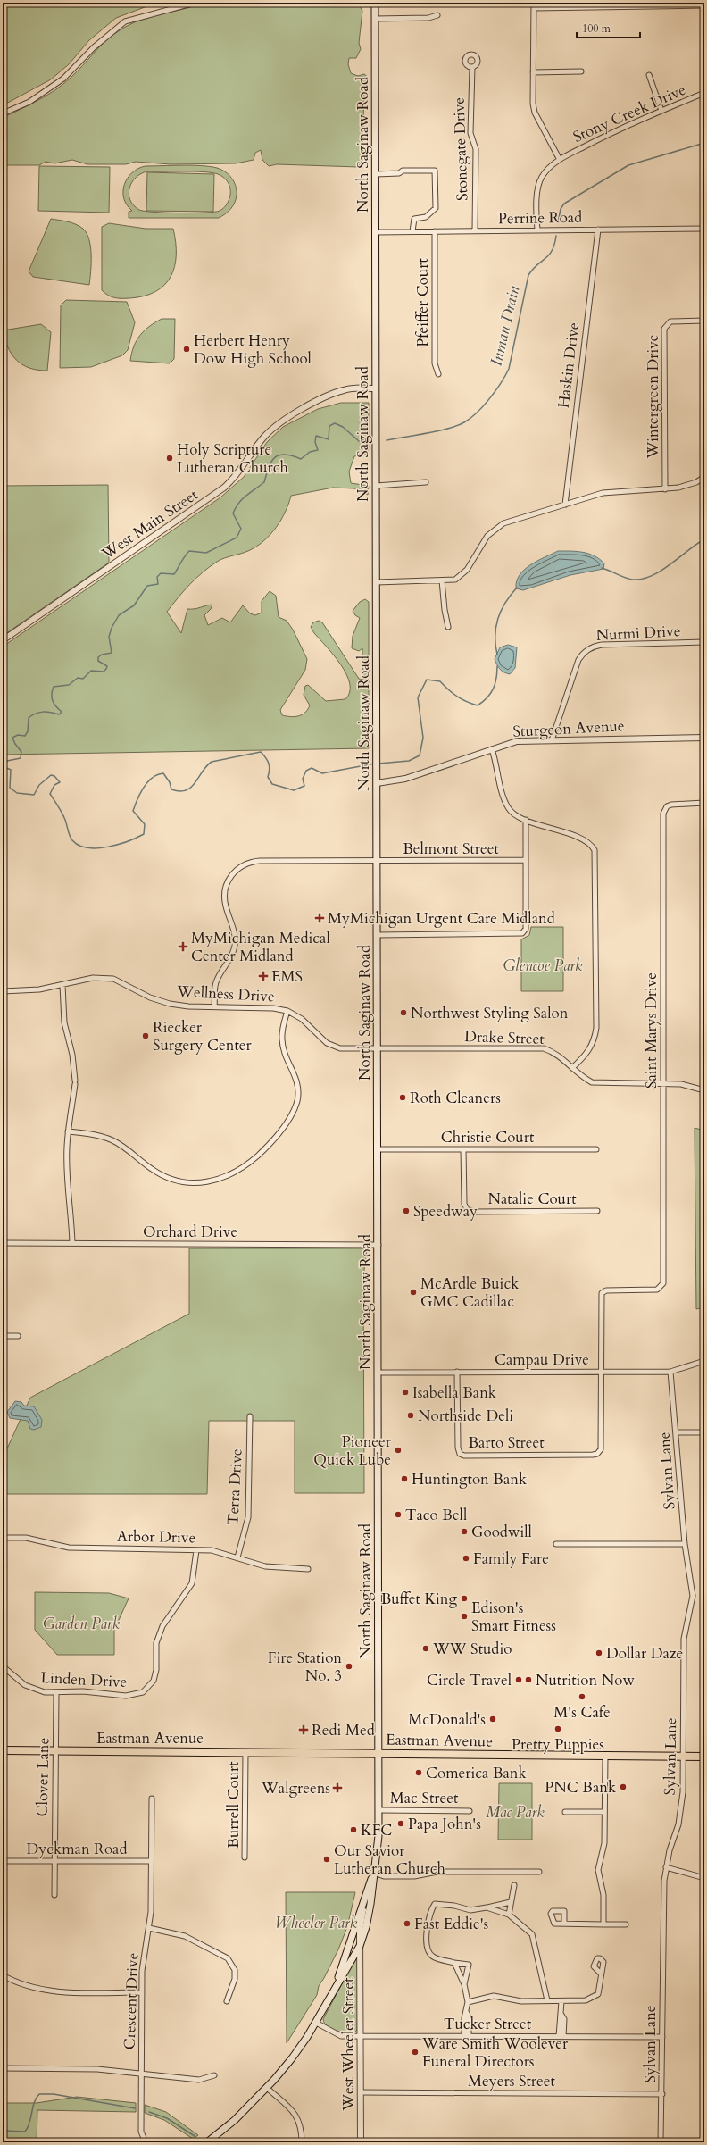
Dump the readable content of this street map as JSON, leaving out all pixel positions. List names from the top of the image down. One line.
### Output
{"streets":{"main road":["North Saginaw Road","Eastman Avenue"],"street":["Stony Creek Drive","Stonegate Drive","Perrine Road","Pfeiffer Court","Haskin Drive","Wintergreen Drive","West Main Street","Nurmi Drive","Sturgeon Avenue","Belmont Street","Wellness Drive","Saint Marys Drive","Drake Street","Christie Court","Natalie Court","Orchard Drive","Campau Drive","Barto Street","Sylvan Lane","Terra Drive","Arbor Drive","Linden Drive","Clover Lane","Mac Street","Burrell Court","Dyckman Road","Crescent Drive","Tucker Street","West Wheeler Street","Meyers Street"]},"crossings":[["Stony Creek Drive","Perrine Road"],["North Saginaw Road","Perrine Road"],["North Saginaw Road","West Main Street"],["North Saginaw Road","Sturgeon Avenue"],["North Saginaw Road","Belmont Street"],["North Saginaw Road","Wellness Drive"],["North Saginaw Road","Drake Street"],["North Saginaw Road","Christie Court"],["North Saginaw Road","Orchard Drive"],["North Saginaw Road","Campau Drive"],["North Saginaw Road","Eastman Avenue"],["North Saginaw Road","Mac Street"],["North Saginaw Road","Tucker Street"],["North Saginaw Road","West Wheeler Street"],["Stonegate Drive","Perrine Road"],["Perrine Road","Pfeiffer Court"],["Perrine Road","Haskin Drive"],["Nurmi Drive","Sturgeon Avenue"],["Belmont Street","Wellness Drive"],["Wellness Drive","Drake Street"],["Saint Marys Drive","Drake Street"],["Saint Marys Drive","Campau Drive"],["Saint Marys Drive","Barto Street"],["Christie Court","Natalie Court"],["Campau Drive","Barto Street"],["Campau Drive","Sylvan Lane"],["Sylvan Lane","Eastman Avenue"],["Sylvan Lane","Tucker Street"],["Sylvan Lane","Meyers Street"],["Terra Drive","Arbor Drive"],["Arbor Drive","Linden Drive"],["Linden Drive","Clover Lane"],["Eastman Avenue","Clover Lane"],["Eastman Avenue","Burrell Court"],["Clover Lane","Dyckman Road"],["Dyckman Road","Crescent Drive"],["Tucker Street","West Wheeler Street"],["West Wheeler Street","Meyers Street"]],"water":["Inman Drain"],"parks":["Glencoe Park","Garden Park","Mac Park","Wheeler Park"],"places":{"other":["Herbert Henry Dow High School","Holy Scripture Lutheran Church","Northwest Styling Salon","Riecker Surgery Center","Roth Cleaners","Speedway","McArdle Buick GMC Cadillac","Isabella Bank","Northside Deli","Pioneer Quick Lube","Huntington Bank","Taco Bell","Goodwill","Family Fare","Buffet King","Edison's Smart Fitness","WW Studio","Dollar Daze","Fire Station No. 3","Circle Travel","Nutrition Now","M's Cafe","McDonald's","Pretty Puppies","Comerica Bank","PNC Bank","Papa John's","KFC","Our Savior Lutheran Church","Fast Eddie's","Ware Smith Woolever Funeral Directors"],"health":["MyMichigan Urgent Care Midland","MyMichigan Medical Center Midland","EMS","Redi Med","Walgreens"]},"scale_bar":"100 m"}
